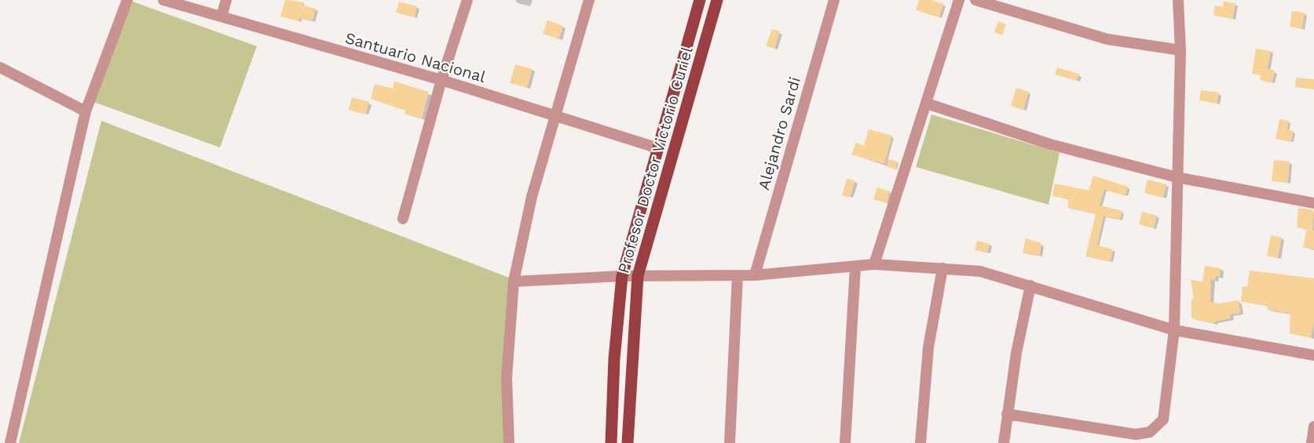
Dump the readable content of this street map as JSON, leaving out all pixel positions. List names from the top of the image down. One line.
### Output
{"streets":{"main road":["Profesor Doctor Victorio Curiel"],"street":["Santuario Nacional","Alejandro Sardi"]},"crossings":[["Santuario Nacional","Profesor Doctor Victorio Curiel"]]}
